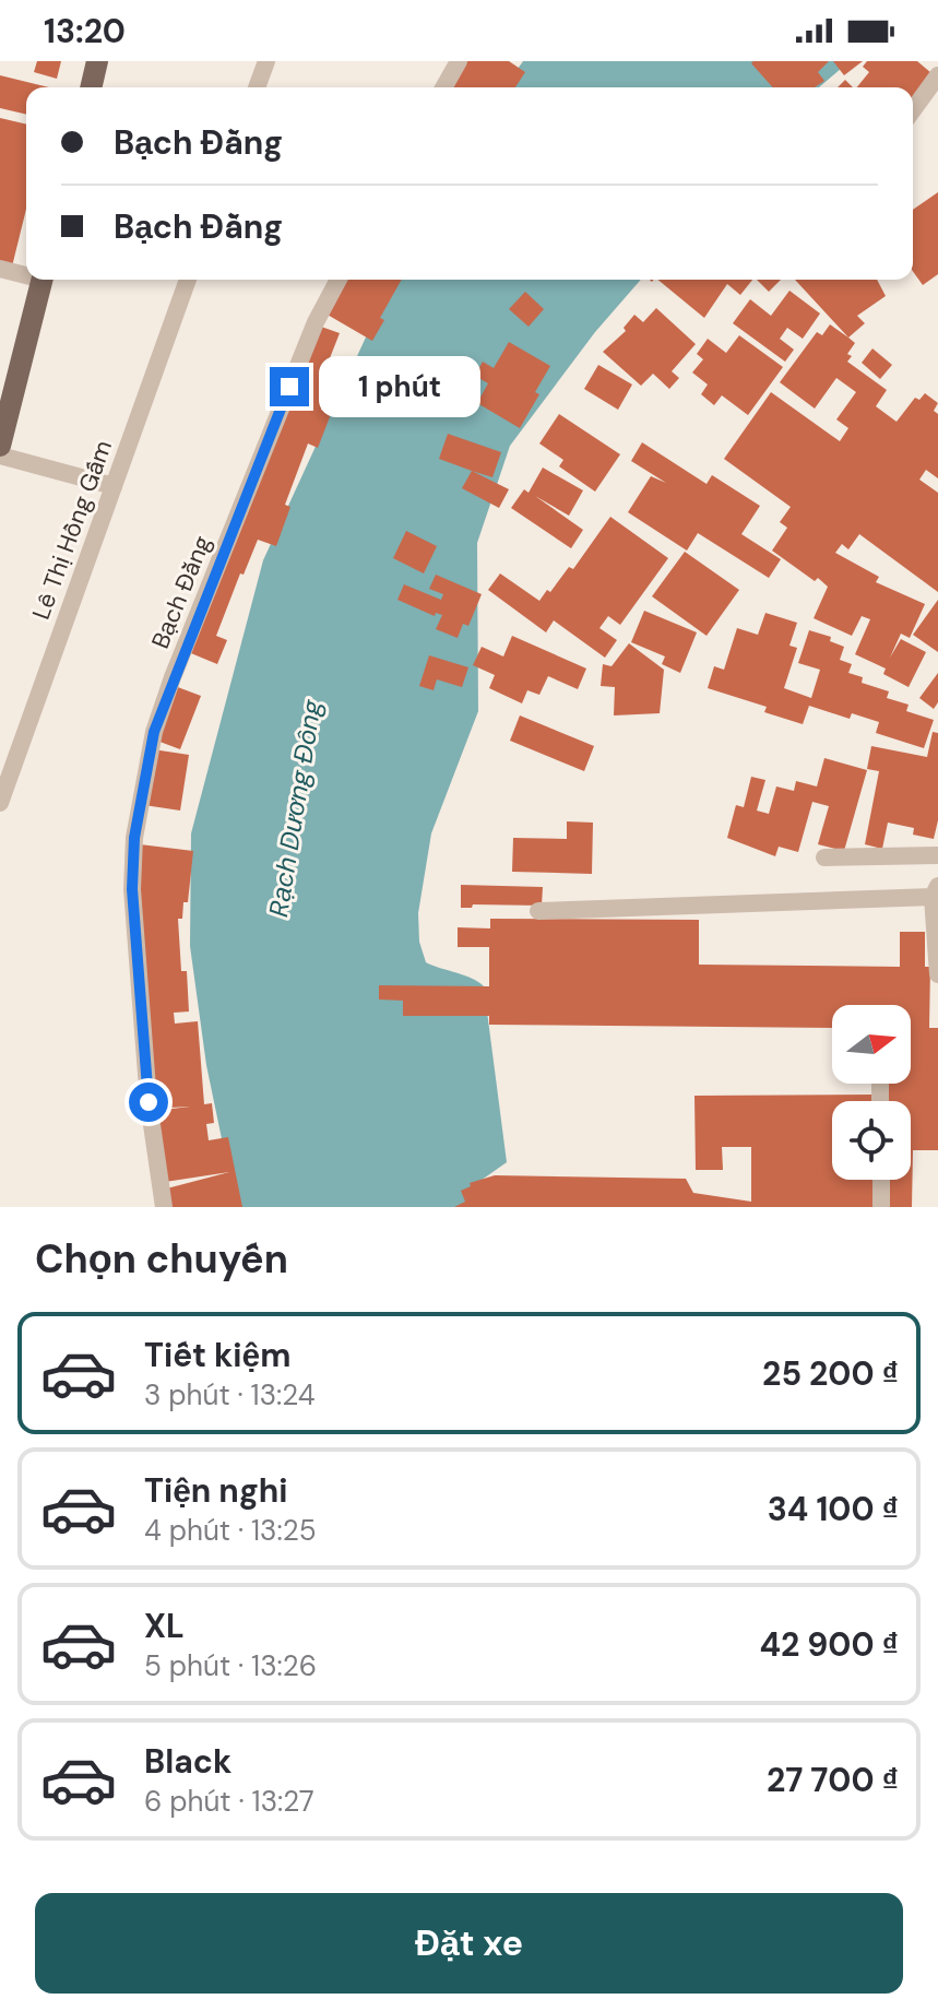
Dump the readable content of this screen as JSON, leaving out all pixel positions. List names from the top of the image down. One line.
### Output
{"streets":{"street":["Lê Thị Hồng Gấm","Bạch Đằng"]},"water":["Rạch Dương Đông"],"north":"right","page":{"status":"13:20","banner":["Bạch Đằng","Bạch Đằng"],"bubble":"1 phút","heading":"Chọn chuyến","list":[{"name":"Tiết kiệm","note":"3 phút · 13:24","value":"25 200 ₫"},{"name":"Tiện nghi","note":"4 phút · 13:25","value":"34 100 ₫"},{"name":"XL","note":"5 phút · 13:26","value":"42 900 ₫"},{"name":"Black","note":"6 phút · 13:27","value":"27 700 ₫"}],"buttons":"Đặt xe"}}
